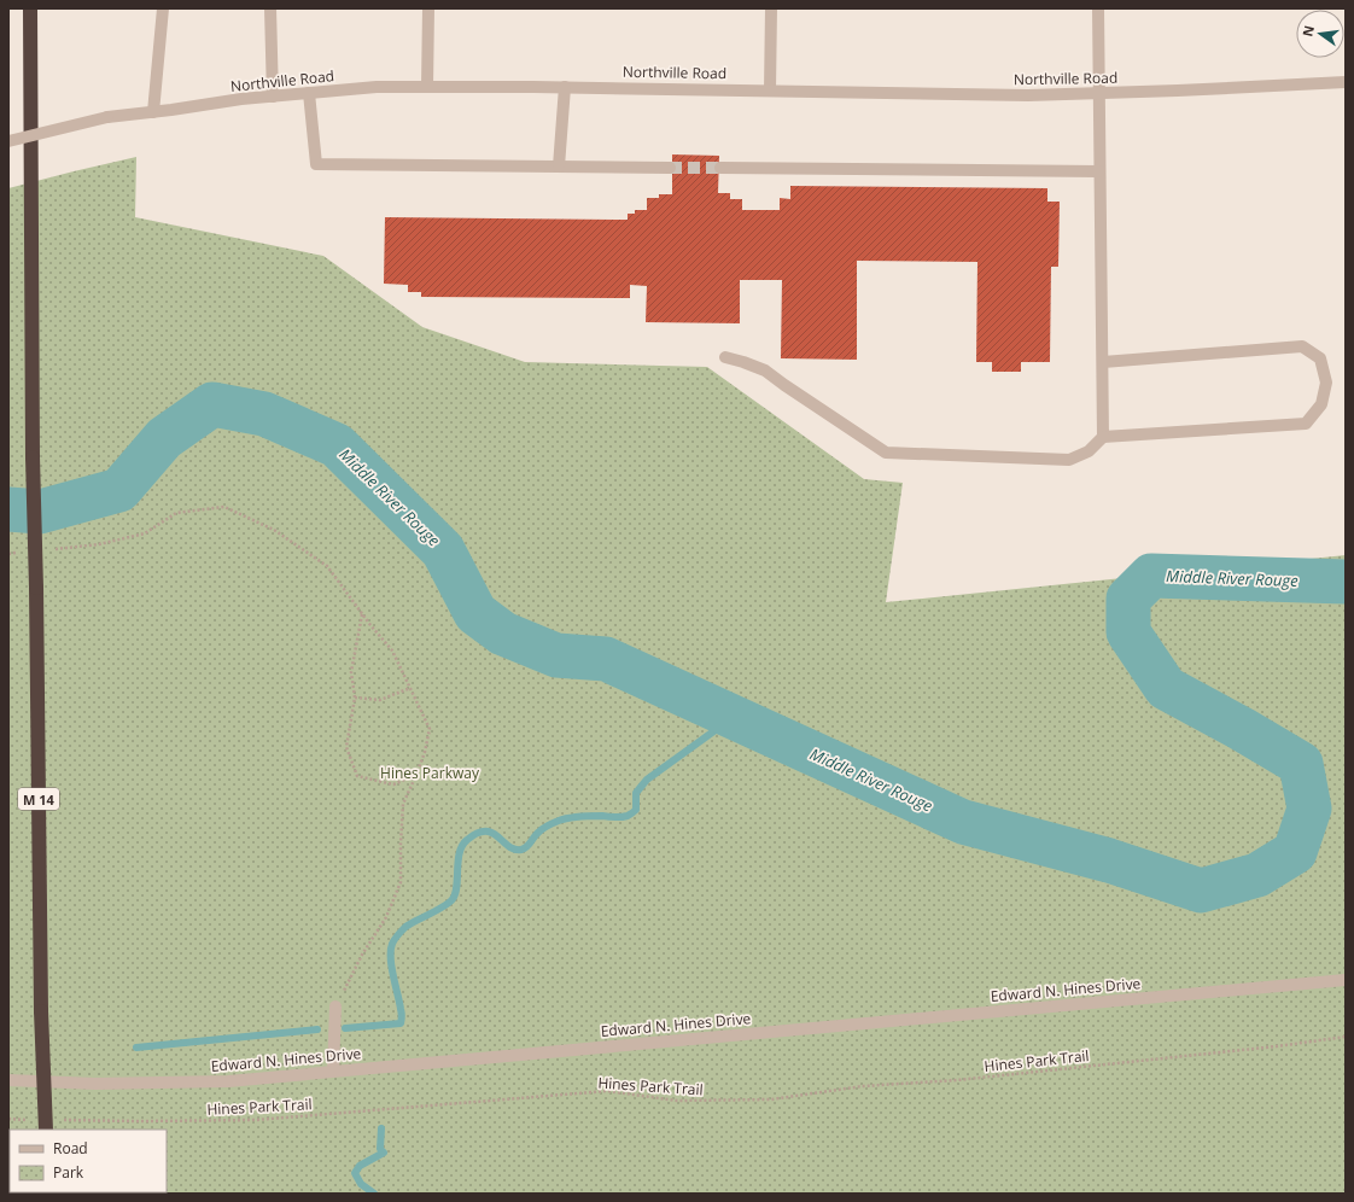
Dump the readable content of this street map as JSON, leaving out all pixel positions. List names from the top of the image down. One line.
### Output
{"streets":{"highway":["M 14"],"street":["Northville Road","Edward N. Hines Drive"],"path":["Hines Park Trail"]},"water":["Middle River Rouge"],"parks":["Hines Parkway"],"legend":["Road","Park"],"north":"left"}
